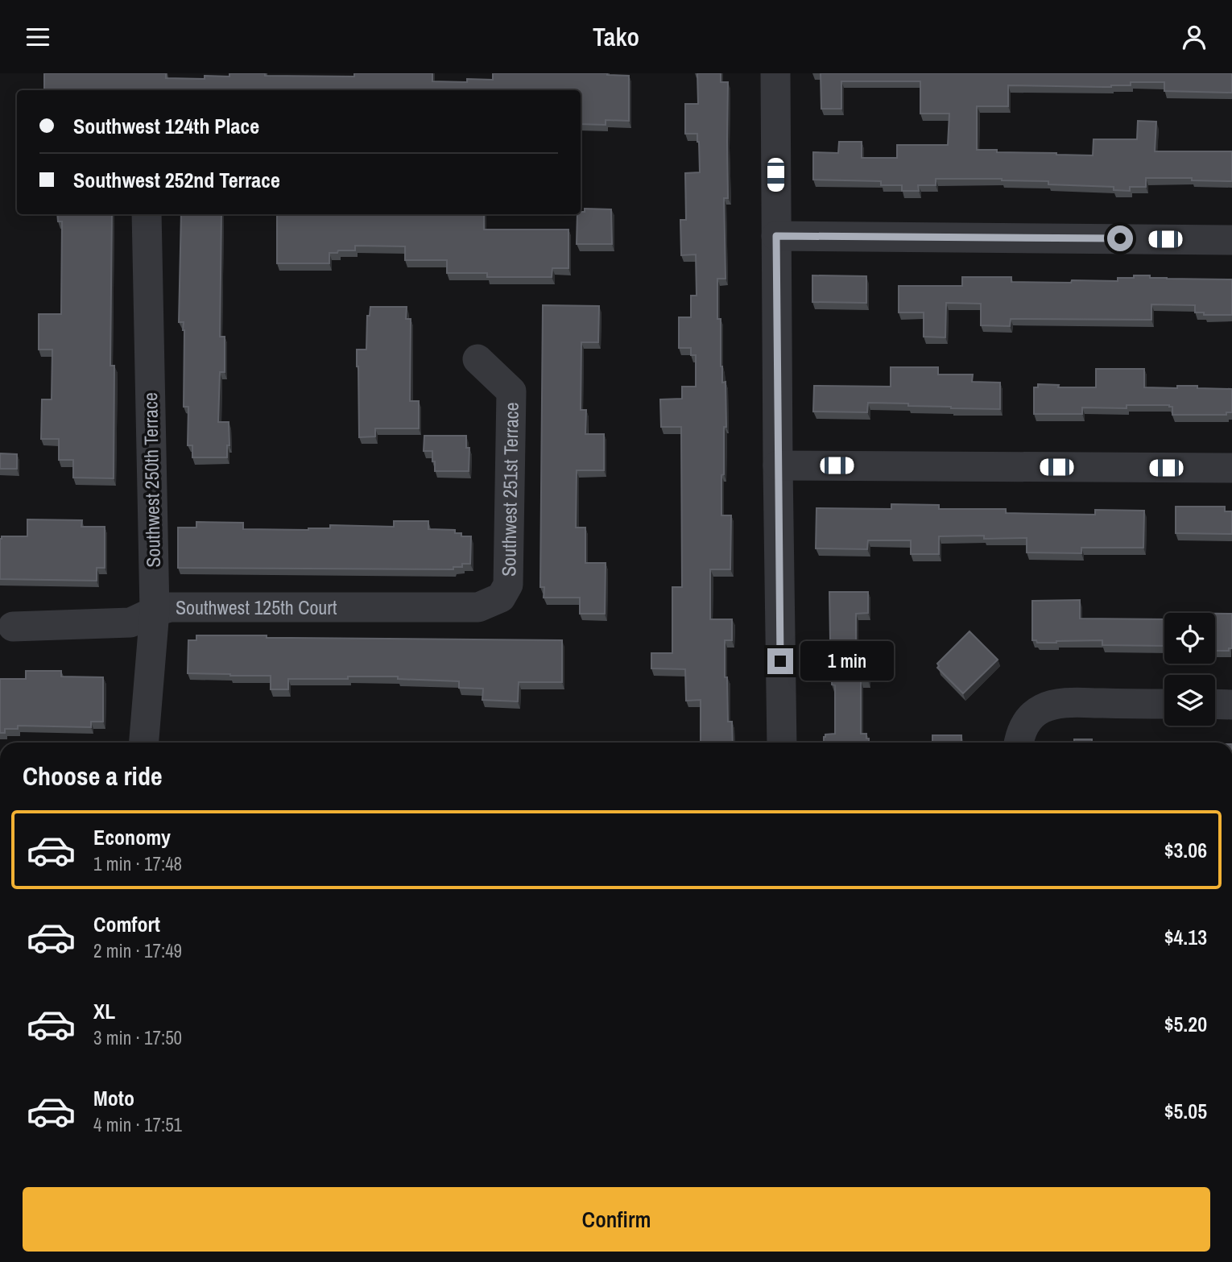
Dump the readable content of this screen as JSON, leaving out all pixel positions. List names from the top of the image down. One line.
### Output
{"streets":{"street":["Southwest 250th Terrace","Southwest 251st Terrace","Southwest 125th Court"]},"crossings":[["Southwest 250th Terrace","Southwest 125th Court"],["Southwest 251st Terrace","Southwest 125th Court"]],"page":{"header":"Tako","banner":["Southwest 124th Place","Southwest 252nd Terrace"],"bubble":"1 min","heading":"Choose a ride","list":[{"name":"Economy","note":"1 min · 17:48","value":"$3.06"},{"name":"Comfort","note":"2 min · 17:49","value":"$4.13"},{"name":"XL","note":"3 min · 17:50","value":"$5.20"},{"name":"Moto","note":"4 min · 17:51","value":"$5.05"}],"buttons":"Confirm"}}
